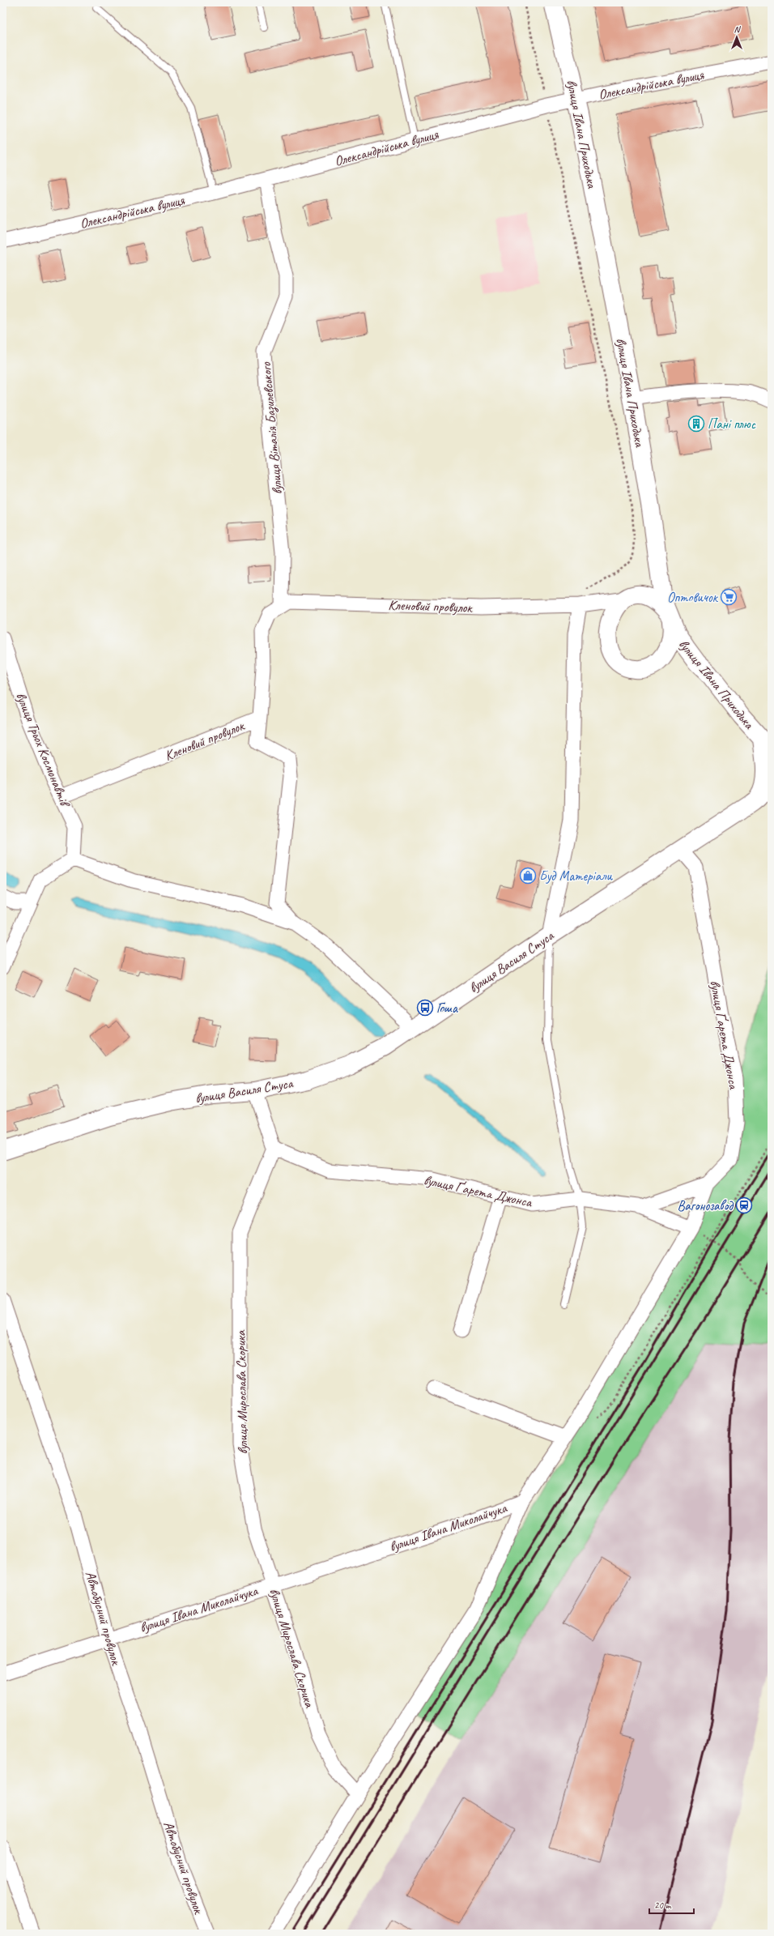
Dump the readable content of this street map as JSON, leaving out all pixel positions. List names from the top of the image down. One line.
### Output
{"streets":{"main road":["вулиця Івана Приходька","вулиця Василя Стуса"],"street":["Олександрійська вулиця","вулиця Віталія Базилевського","Кленовий провулок","вулиця Трьох Космонавтів","вулиця Ґарета Джонса","вулиця Мирослава Скорика","вулиця Івана Миколайчука","Автобусний провулок"]},"crossings":[["Олександрійська вулиця","вулиця Івана Приходька"],["Олександрійська вулиця","вулиця Віталія Базилевського"],["вулиця Івана Приходька","Кленовий провулок"],["вулиця Івана Приходька","вулиця Василя Стуса"],["вулиця Віталія Базилевського","Кленовий провулок"],["Кленовий провулок","вулиця Трьох Космонавтів"],["вулиця Василя Стуса","вулиця Ґарета Джонса"],["вулиця Ґарета Джонса","вулиця Мирослава Скорика"],["вулиця Мирослава Скорика","вулиця Івана Миколайчука"],["вулиця Івана Миколайчука","Автобусний провулок"]],"places":{"building":["Пані плюс"],"supermarket":["Оптовичок"],"shop":["Буд Матерiали"],"bus stop":["Гоша"],"station":["Вагонозавод"]},"scale_bar":"20 m","north":"top"}
